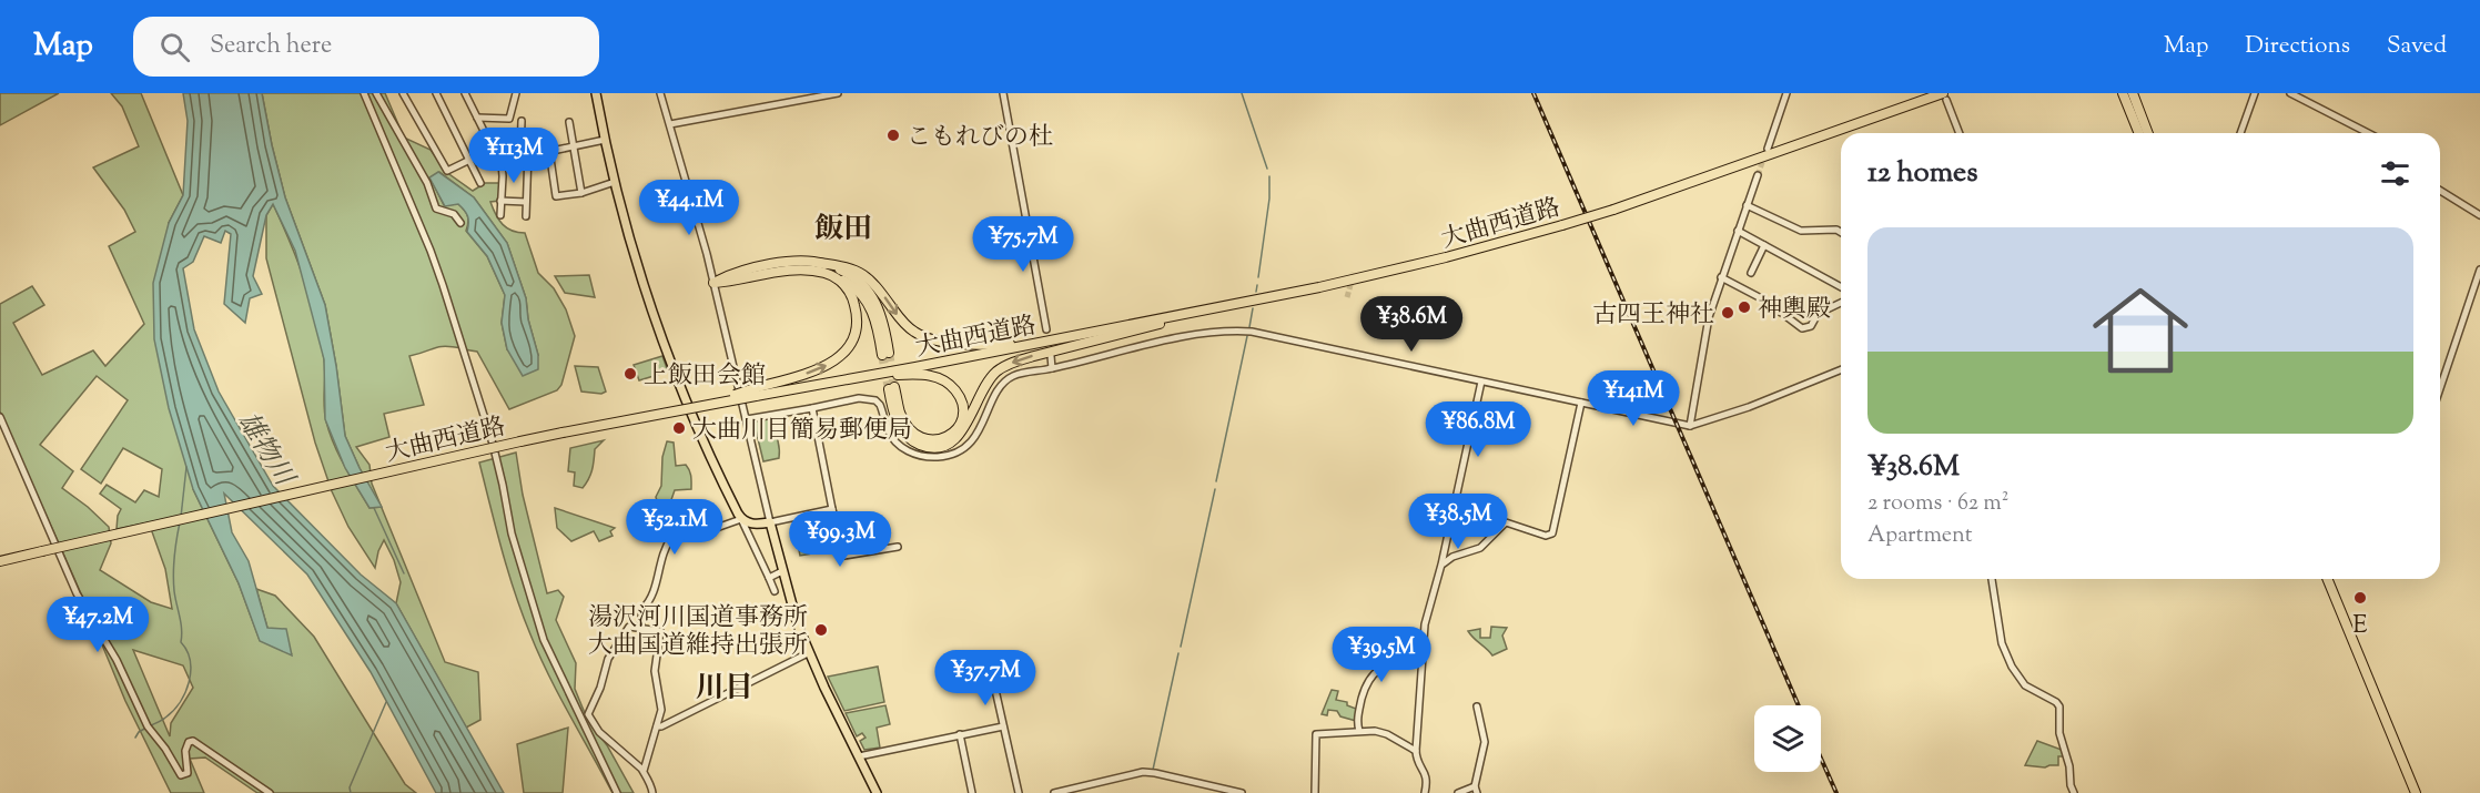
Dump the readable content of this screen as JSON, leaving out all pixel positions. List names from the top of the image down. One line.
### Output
{"streets":{"highway":["大曲西道路"]},"districts":["飯田","川目"],"water":["雄物川"],"places":["こもれびの杜","神輿殿","古四王神社","上飯田会館","大曲川目簡易郵便局","E","湯沢河川国道事務所 大曲国道維持出張所"],"page":{"header":"Map","search":"Search here","nav":["Map","Directions","Saved"],"price":["¥113M","¥44.1M","¥75.7M","¥38.6M","¥141M","¥86.8M","¥38.5M","¥52.1M","¥99.3M","¥47.2M","¥39.5M","¥37.7M"],"heading":"12 homes","list":[{"name":"¥38.6M","note":"2 rooms · 62 m² · Apartment"}]}}
